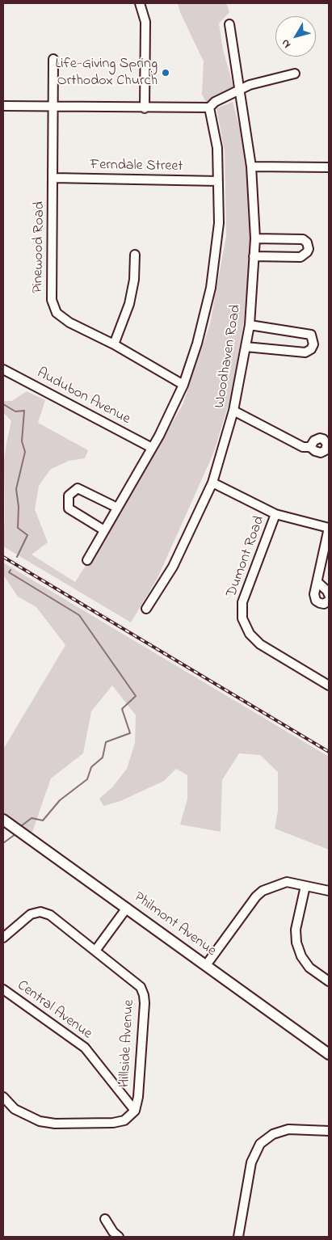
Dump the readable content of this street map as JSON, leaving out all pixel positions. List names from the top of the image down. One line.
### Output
{"streets":{"main road":["Philmont Avenue"],"street":["Ferndale Street","Pinewood Road","Woodhaven Road","Audubon Avenue","Dumont Road","Central Avenue","Hillside Avenue"]},"crossings":[["Ferndale Street","Pinewood Road"],["Ferndale Street","Woodhaven Road"],["Pinewood Road","Woodhaven Road"],["Woodhaven Road","Audubon Avenue"],["Central Avenue","Hillside Avenue"]],"places":["Life-Giving Spring Orthodox Church"],"north":"bottom left"}
